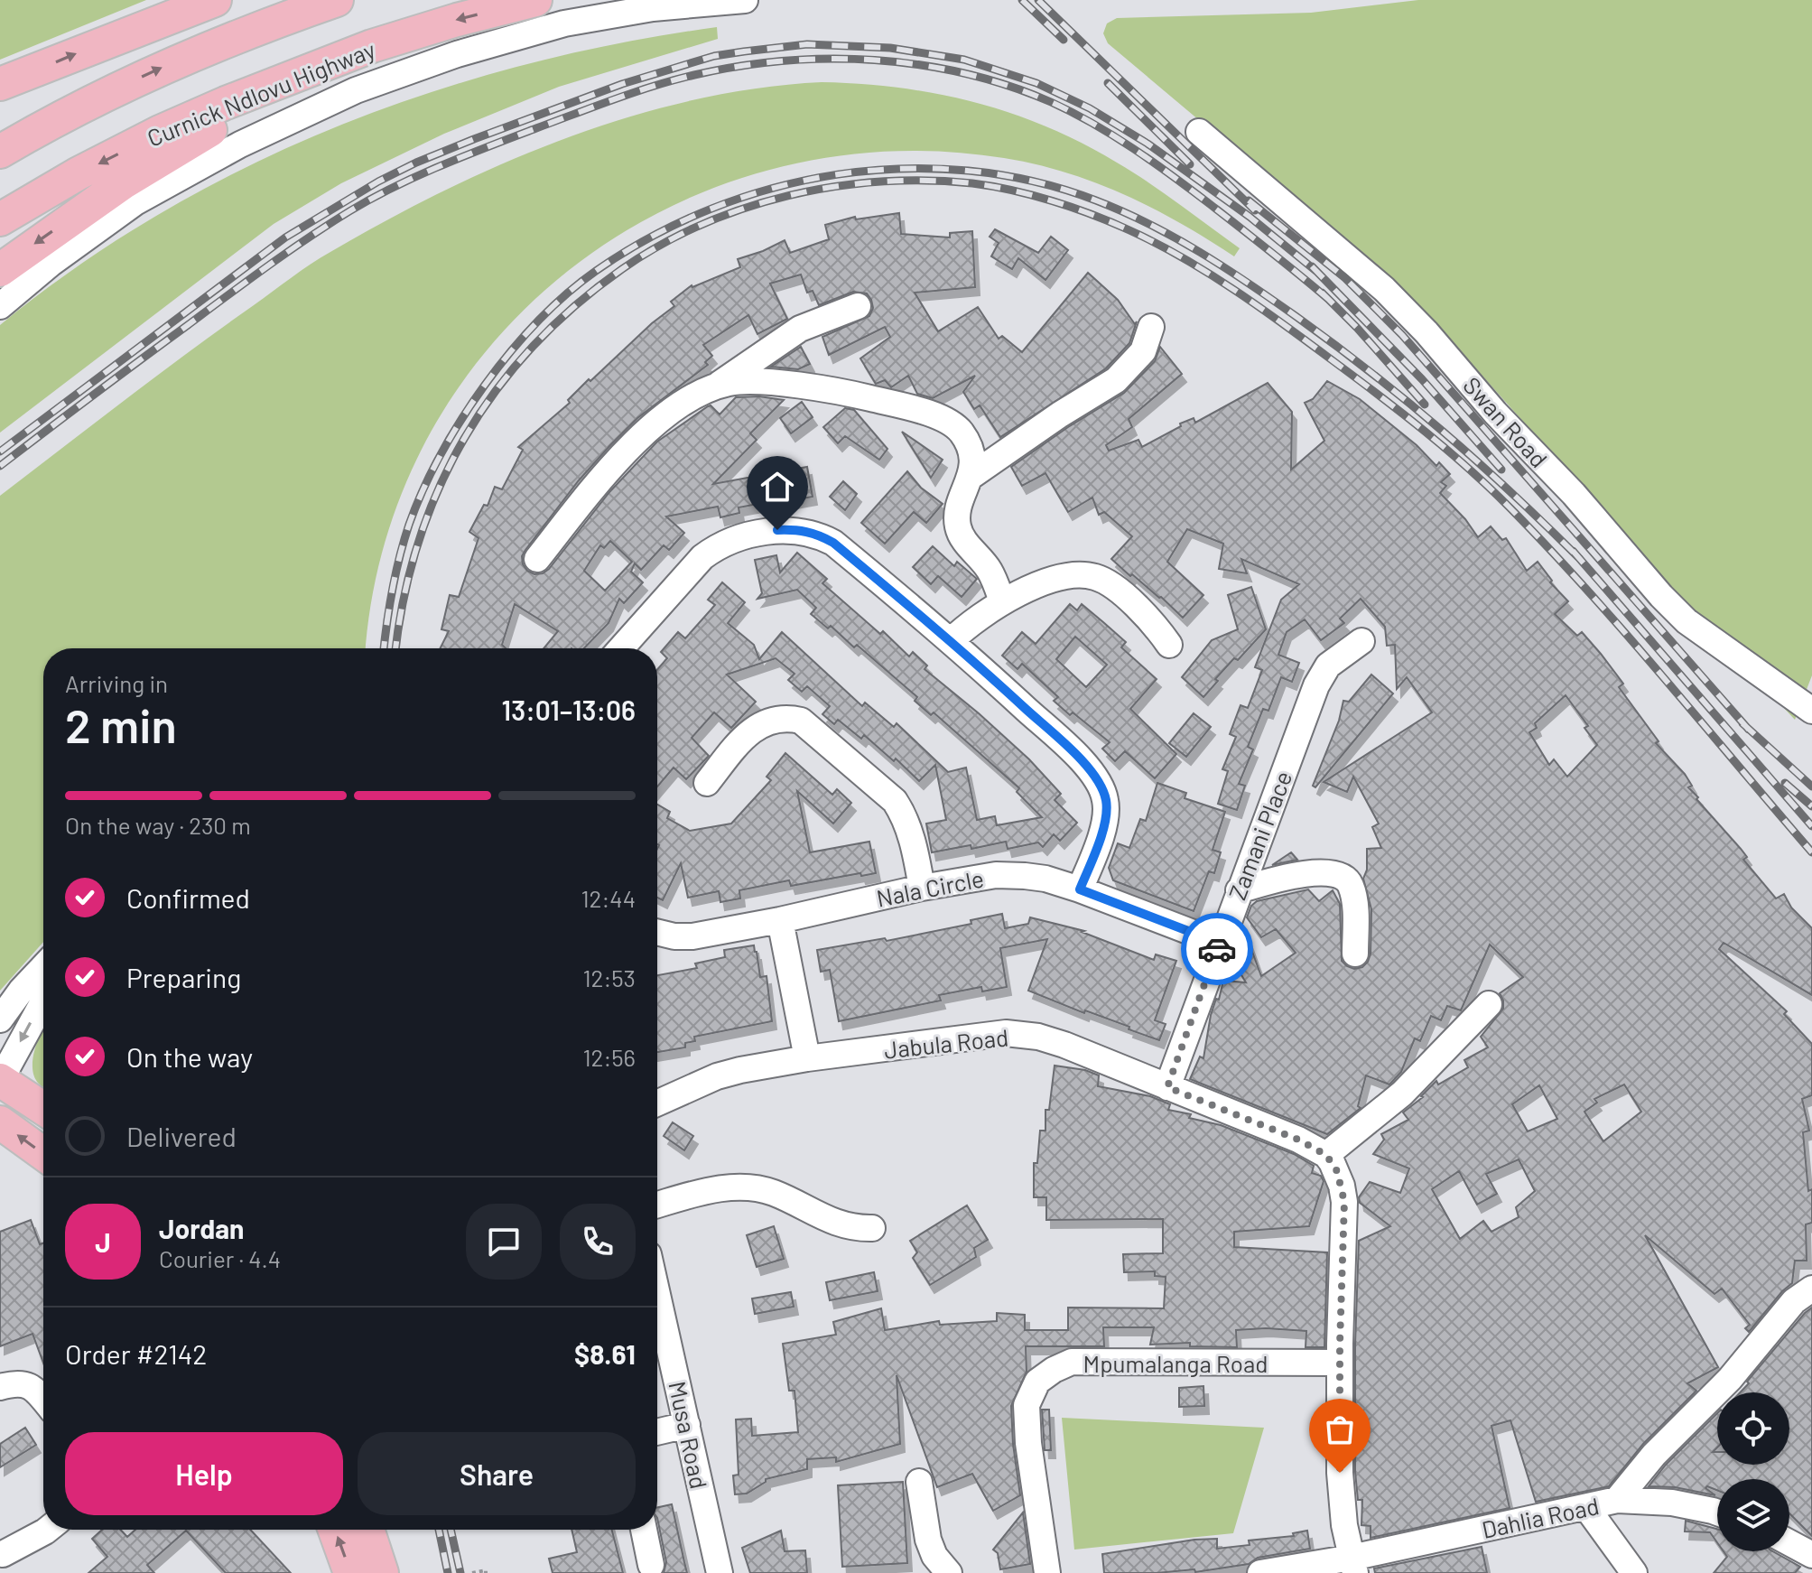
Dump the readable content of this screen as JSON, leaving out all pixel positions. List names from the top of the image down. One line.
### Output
{"streets":{"main road":["Curnick Ndlovu Highway"],"street":["Swan Road","Zamani Place","Nala Circle","Jabula Road","Mpumalanga Road","Musa Road","Dahlia Road"]},"crossings":[["Zamani Place","Nala Circle"],["Zamani Place","Jabula Road"]],"page":{"heading":["2 min","Arriving in","13:01–13:06"],"panel":["Jordan","Courier · 4.4","Order #2142","$8.61"],"bar":"On the way · 230 m","list":[["Confirmed","12:44"],["Preparing","12:53"],["On the way","12:56"],"Delivered"],"round":"J","buttons":["Help","Share"]}}
